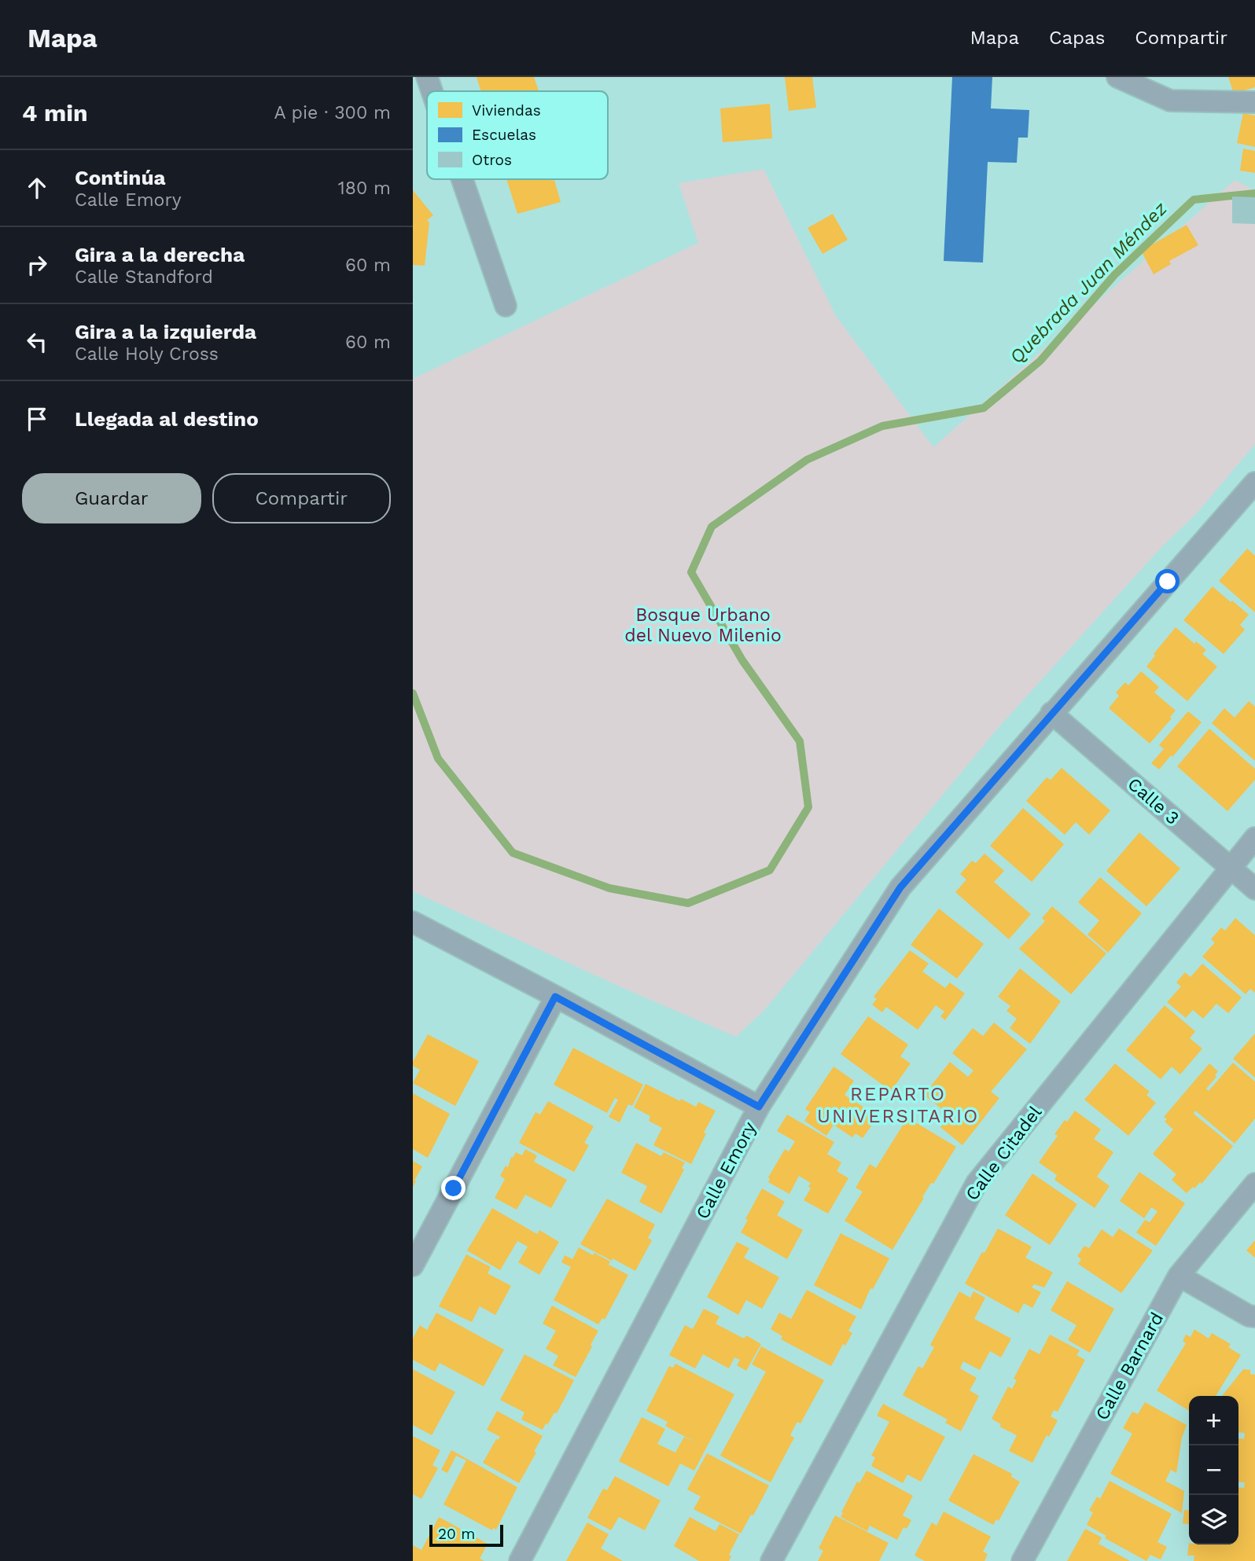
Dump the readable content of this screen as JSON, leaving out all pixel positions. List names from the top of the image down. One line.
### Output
{"streets":{"street":["Calle 3","Calle Citadel","Calle Emory","Calle Barnard"]},"crossings":[["Calle 3","Calle Citadel"],["Calle 3","Calle Emory"]],"districts":["REPARTO UNIVERSITARIO"],"water":["Quebrada Juan Méndez"],"parks":["Bosque Urbano del Nuevo Milenio"],"legend":["Viviendas","Escuelas","Otros"],"scale_bar":"20 m","page":{"header":"Mapa","nav":["Mapa","Capas","Compartir"],"heading":["4 min","A pie · 300 m"],"list":[["Continúa","Calle Emory","180 m"],["Gira a la derecha","Calle Standford","60 m"],["Gira a la izquierda","Calle Holy Cross","60 m"],"Llegada al destino"],"buttons":["Guardar","Compartir"],"map_buttons":["+","−"],"scale":"20 m"}}
